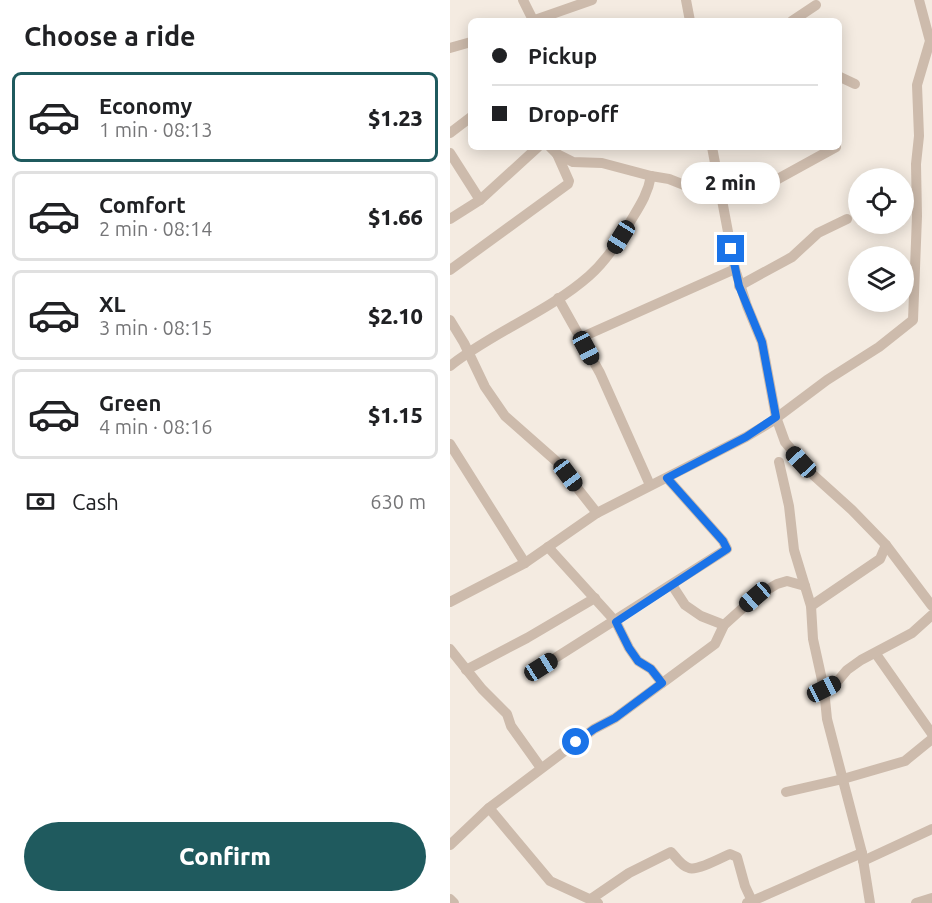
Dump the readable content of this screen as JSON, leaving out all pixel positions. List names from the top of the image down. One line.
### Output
{"page":{"heading":"Choose a ride","banner":["Pickup","Drop-off"],"list":[{"name":"Economy","note":"1 min · 08:13","value":"$1.23"},{"name":"Comfort","note":"2 min · 08:14","value":"$1.66"},{"name":"XL","note":"3 min · 08:15","value":"$2.10"},{"name":"Green","note":"4 min · 08:16","value":"$1.15"}],"bubble":"2 min","pay":["Cash","630 m"],"buttons":"Confirm"}}
